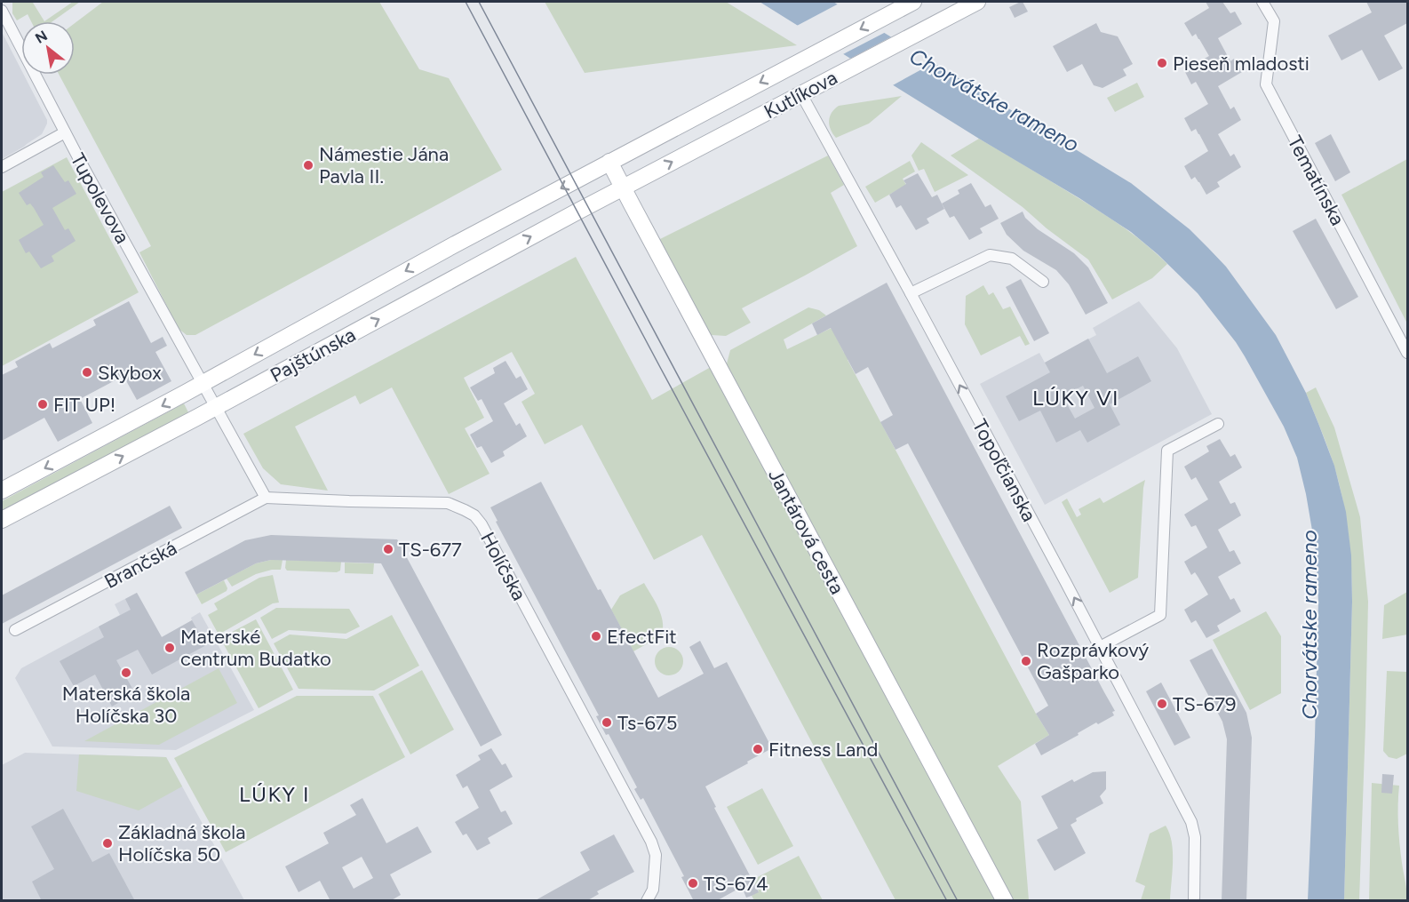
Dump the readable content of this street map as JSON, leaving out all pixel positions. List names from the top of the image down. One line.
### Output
{"streets":{"main road":["Kutlíkova","Pajštúnska","Jantárová cesta"],"street":["Tematínska","Tupolevova","Topoľčianska","Brančská","Holíčska"]},"crossings":[["Kutlíkova","Pajštúnska"],["Kutlíkova","Topoľčianska"],["Kutlíkova","Jantárová cesta"],["Tupolevova","Pajštúnska"],["Pajštúnska","Jantárová cesta"],["Brančská","Holíčska"]],"one_way":["Topoľčianska"],"districts":["LÚKY VI","LÚKY I"],"water":["Chorvátske rameno"],"places":["Pieseň mladosti","Námestie Jána Pavla II.","Skybox","FIT UP!","TS-677","EfectFit","Materské centrum Budatko","Rozprávkový Gašparko","Materská škola Holíčska 30","TS-679","Ts-675","Fitness Land","Základná škola Holíčska 50","TS-674"],"north":"top left"}
